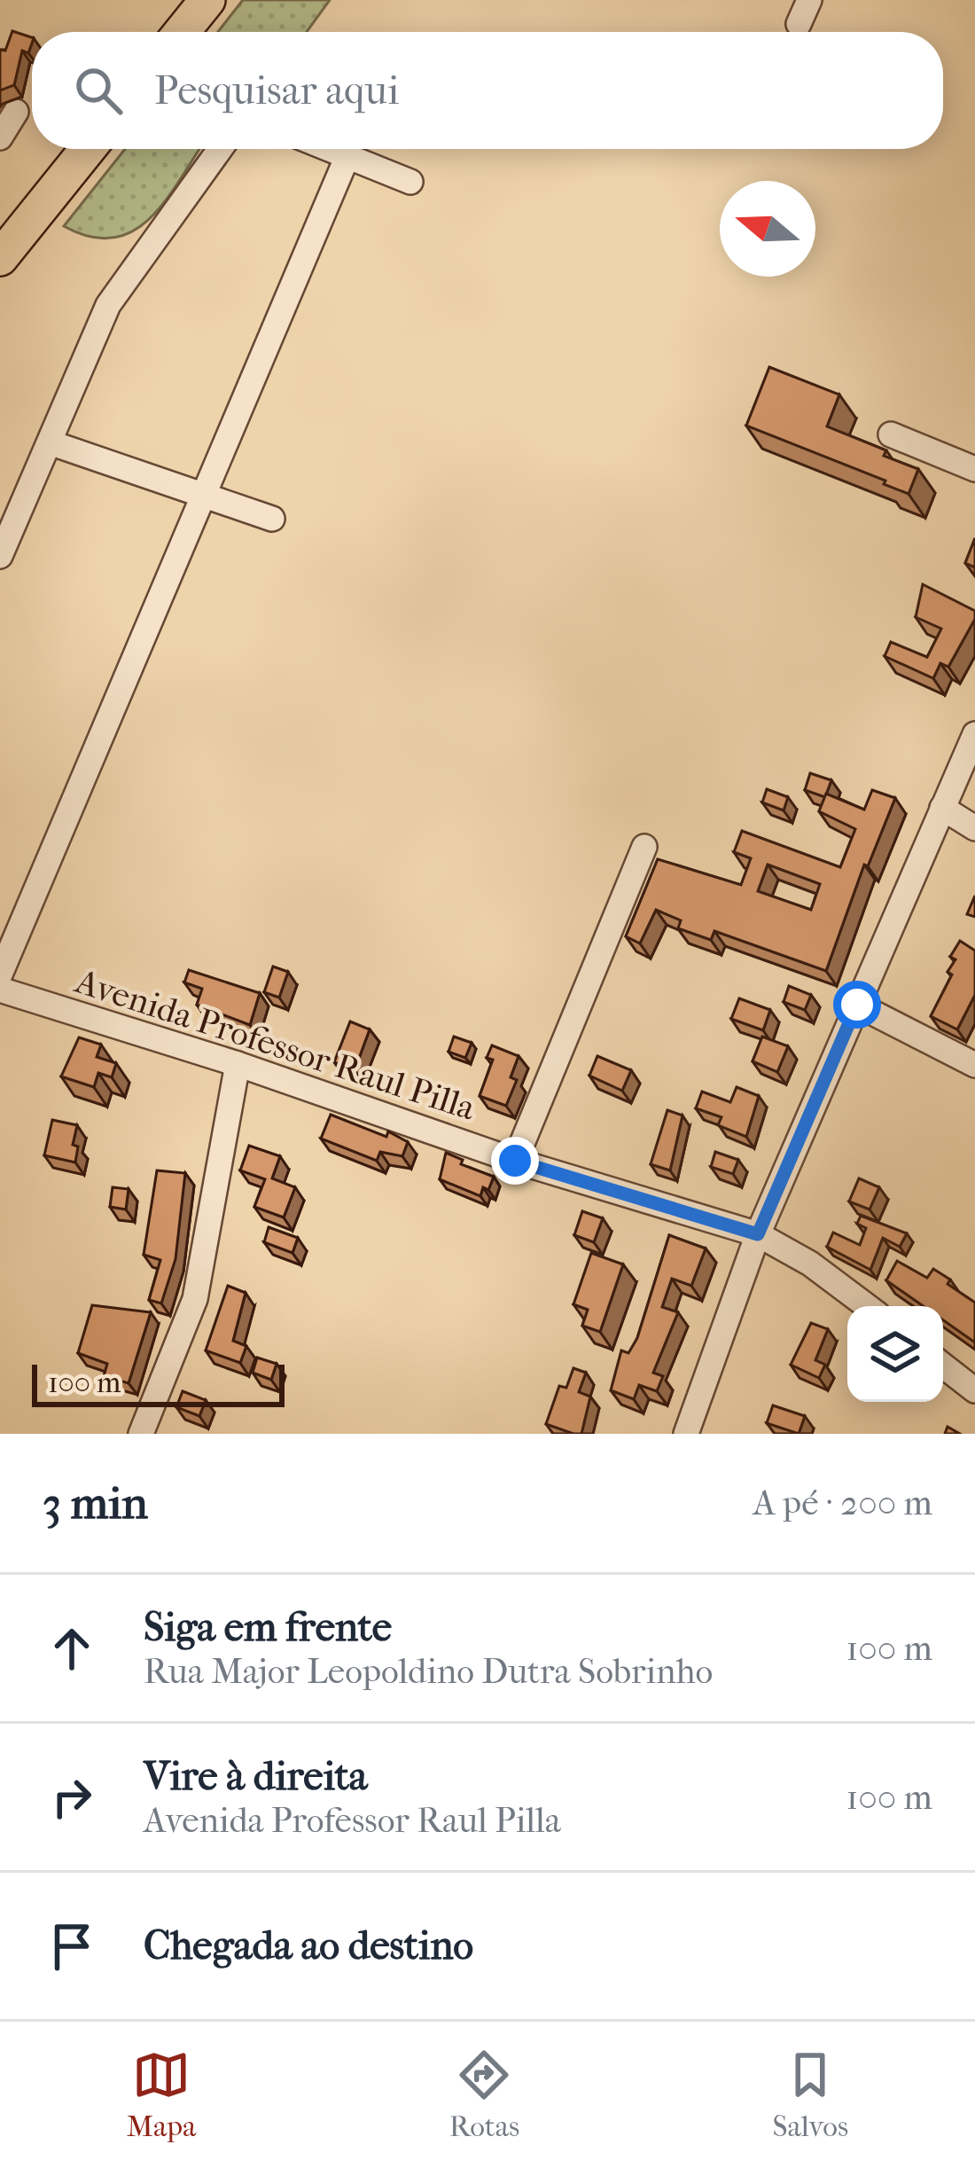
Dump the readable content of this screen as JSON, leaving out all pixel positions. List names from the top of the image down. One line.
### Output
{"streets":{"street":["Avenida Professor Raul Pilla"]},"scale_bar":"100 m","north":"left","page":{"search":"Pesquisar aqui","scale":"100 m","heading":["3 min","A pé · 200 m"],"list":[["Siga em frente","Rua Major Leopoldino Dutra Sobrinho","100 m"],["Vire à direita","Avenida Professor Raul Pilla","100 m"],"Chegada ao destino"],"nav":["Mapa","Rotas","Salvos"]}}
